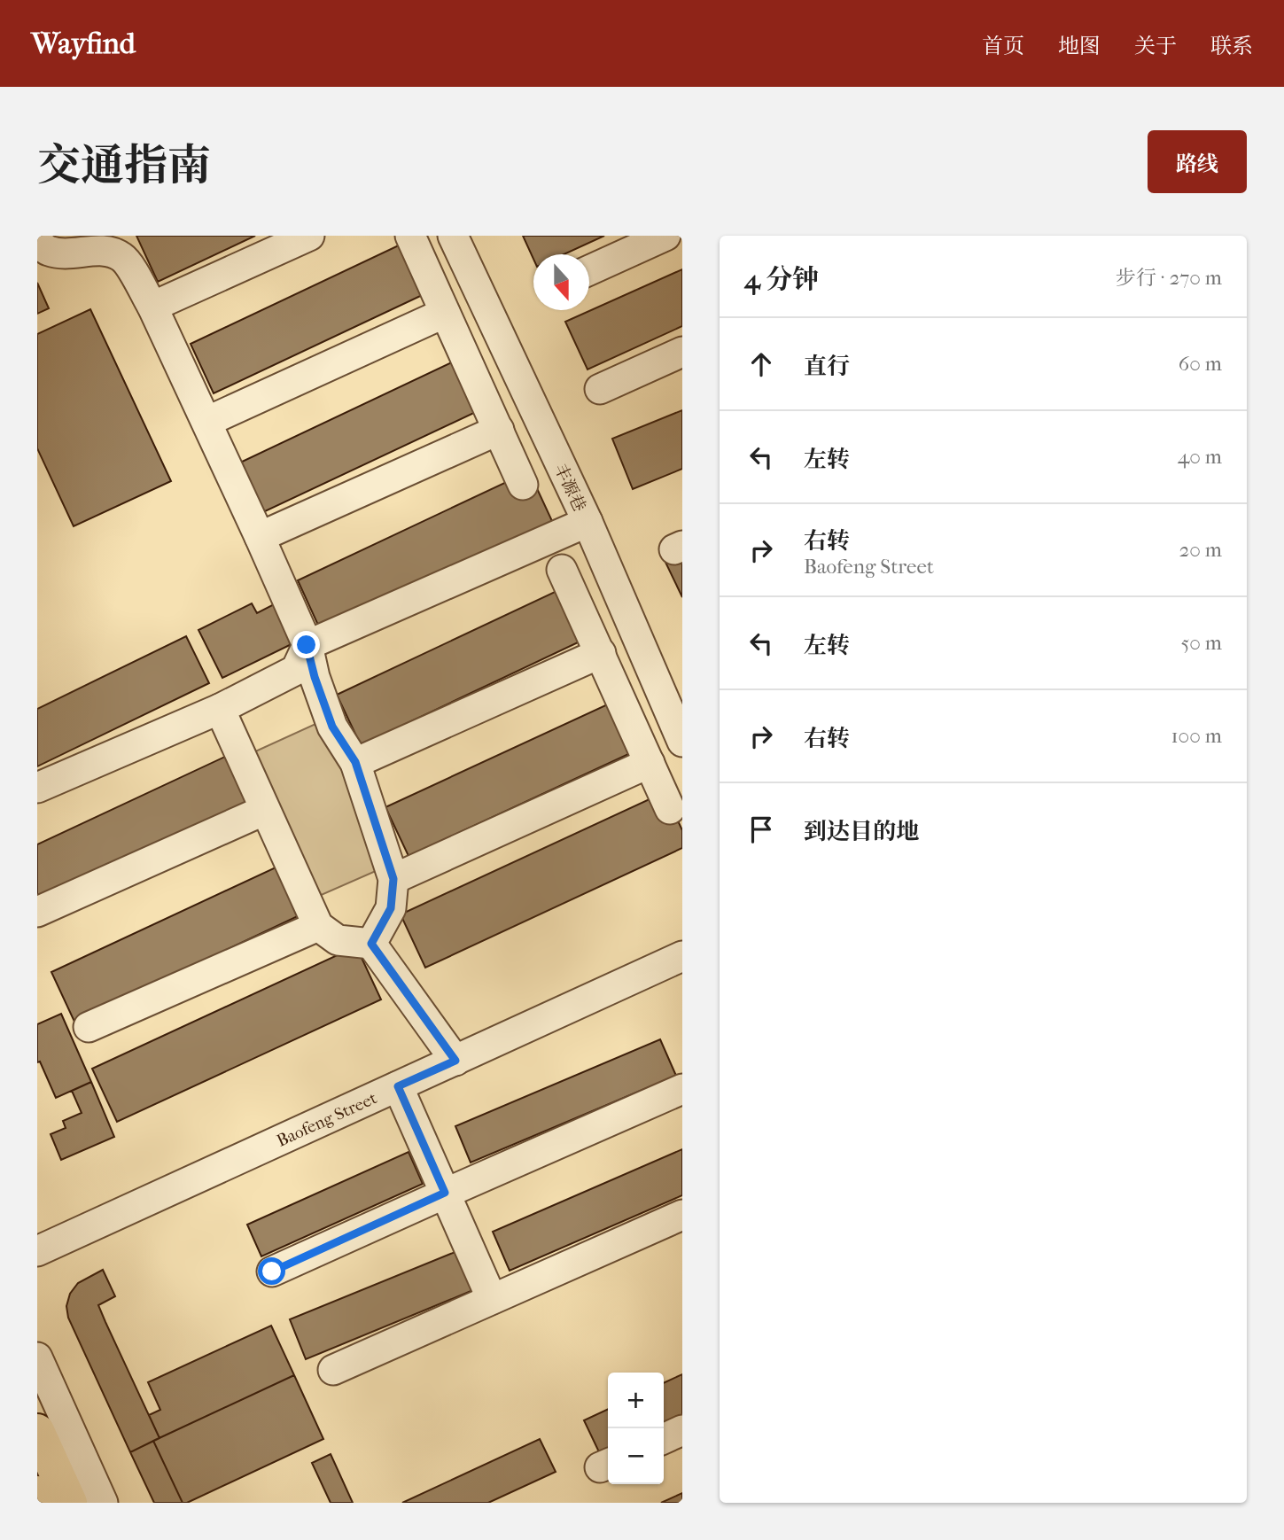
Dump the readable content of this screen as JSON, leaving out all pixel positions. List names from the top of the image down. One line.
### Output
{"streets":{"street":["丰源巷","Baofeng Street"]},"north":"bottom","page":{"header":"Wayfind","nav":["首页","地图","关于","联系"],"title":"交通指南","buttons":"路线","heading":["4 分钟","步行 · 270 m"],"list":[["直行","60 m"],["左转","40 m"],["右转","Baofeng Street","20 m"],["左转","50 m"],["右转","100 m"],"到达目的地"],"map_buttons":["+","−"]}}
